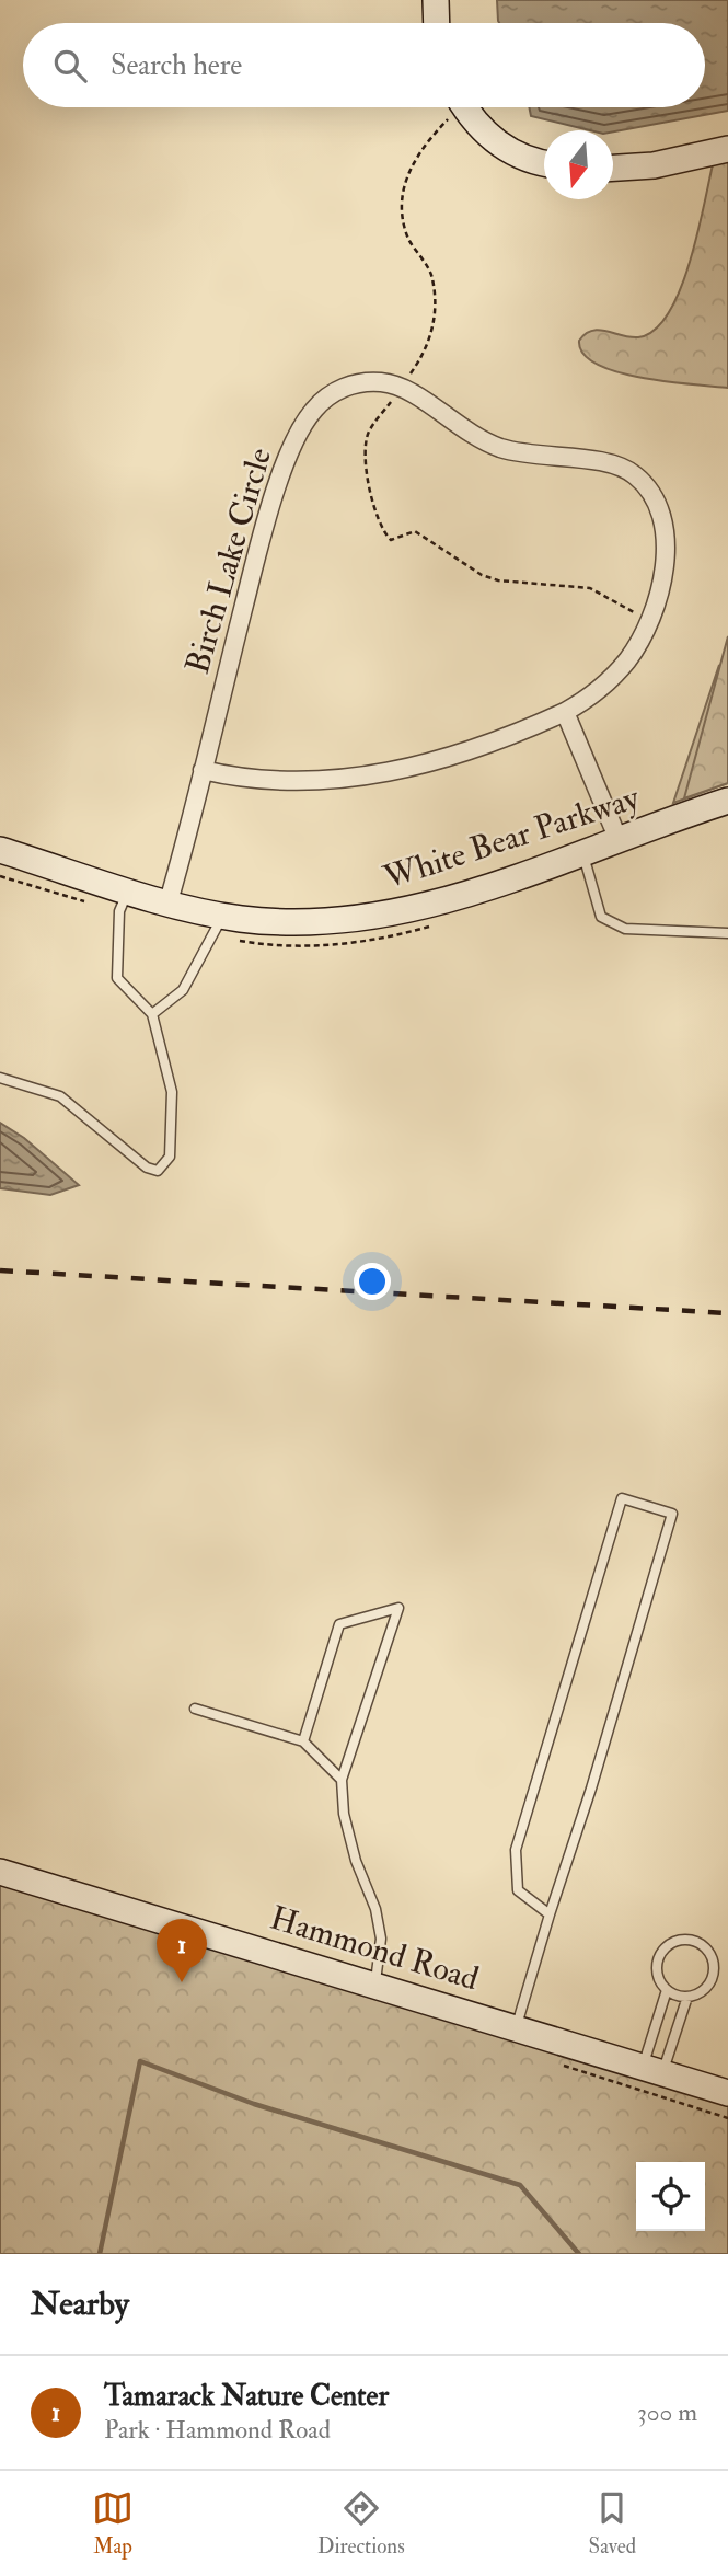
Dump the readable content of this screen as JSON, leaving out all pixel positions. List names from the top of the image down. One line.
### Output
{"streets":{"street":["Birch Lake Circle","White Bear Parkway","Hammond Road"]},"crossings":[["Birch Lake Circle","White Bear Parkway"]],"north":"bottom","page":{"search":"Search here","pins":"1","heading":"Nearby","list":[{"mark":"1","name":"Tamarack Nature Center","note":"Park · Hammond Road","value":"300 m"}],"nav":["Map","Directions","Saved"]}}
